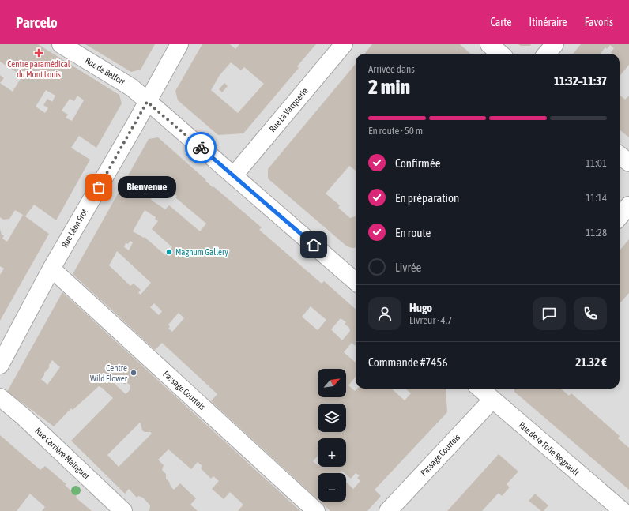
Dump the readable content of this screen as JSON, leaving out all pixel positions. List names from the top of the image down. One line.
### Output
{"streets":{"street":["Rue de Belfort","Rue La Vacquerie","Rue Léon Frot","Passage Courtois","Rue de la Folie Regnault","Rue Carrière Mainguet"]},"crossings":[["Rue de Belfort","Rue Léon Frot"],["Rue Léon Frot","Passage Courtois"],["Passage Courtois","Rue de la Folie Regnault"]],"places":{"health":["Centre paramédical du Mont Louis"],"other":["Bienvenue","Magnum Gallery","Centre Wild Flower"]},"north":"top right","page":{"header":"Parcelo","nav":["Carte","Itinéraire","Favoris"],"heading":["2 min","Arrivée dans","11:32–11:37"],"panel":["Hugo","Livreur · 4.7","Commande #7456","21.32 €"],"bar":"En route · 50 m","list":[["Confirmée","11:01"],["En préparation","11:14"],["En route","11:28"],"Livrée"],"bubble":"Bienvenue","map_buttons":["+","−"]}}
